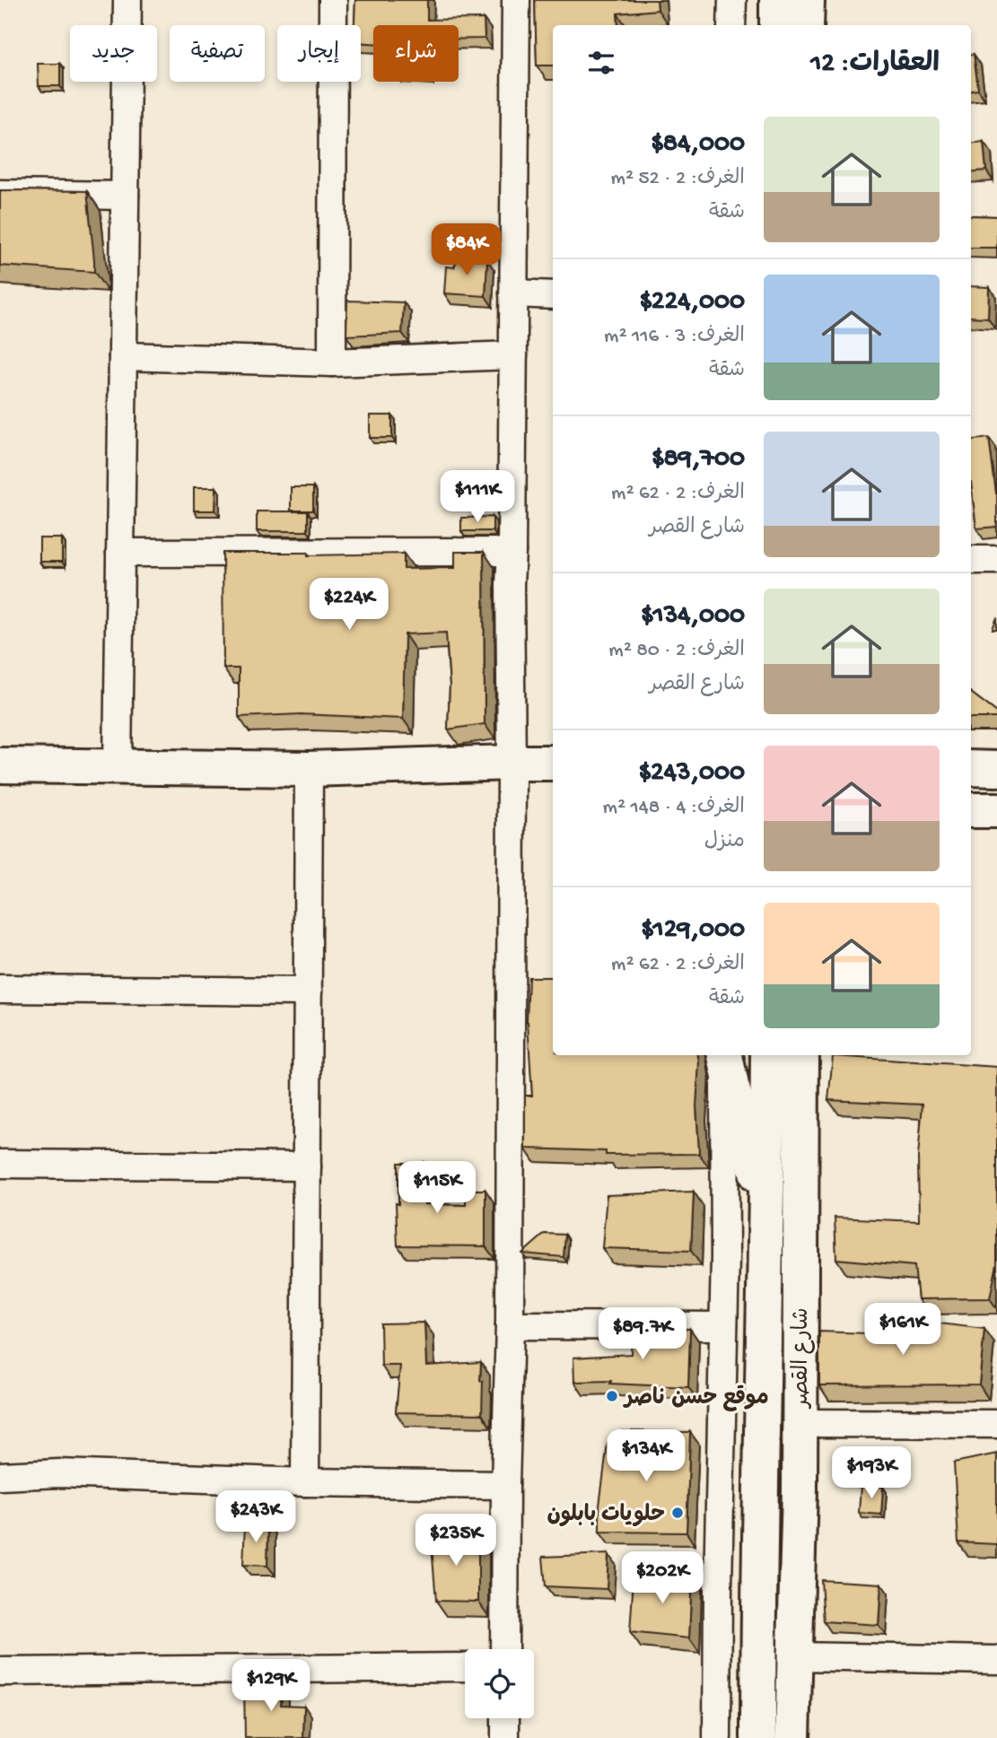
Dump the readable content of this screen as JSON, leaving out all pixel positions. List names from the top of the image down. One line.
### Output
{"streets":{"street":["شارع القصر"]},"places":["موقع حسن ناصر","حلويات بابلون"],"page":{"chip":["شراء","إيجار","تصفية","جديد"],"heading":"العقارات: 12","list":[{"name":"$84,000","note":"الغرف: 2 · 52 m² · شقة"},{"name":"$224,000","note":"الغرف: 3 · 116 m² · شقة"},{"name":"$89,700","note":"الغرف: 2 · 62 m² · شارع القصر"},{"name":"$134,000","note":"الغرف: 2 · 80 m² · شارع القصر"},{"name":"$243,000","note":"الغرف: 4 · 148 m² · منزل"},{"name":"$129,000","note":"الغرف: 2 · 62 m² · شقة"}],"price":["$84K","$111K","$224K","$115K","$161K","$89.7K","$134K","$193K","$243K","$235K","$202K","$129K"]}}
